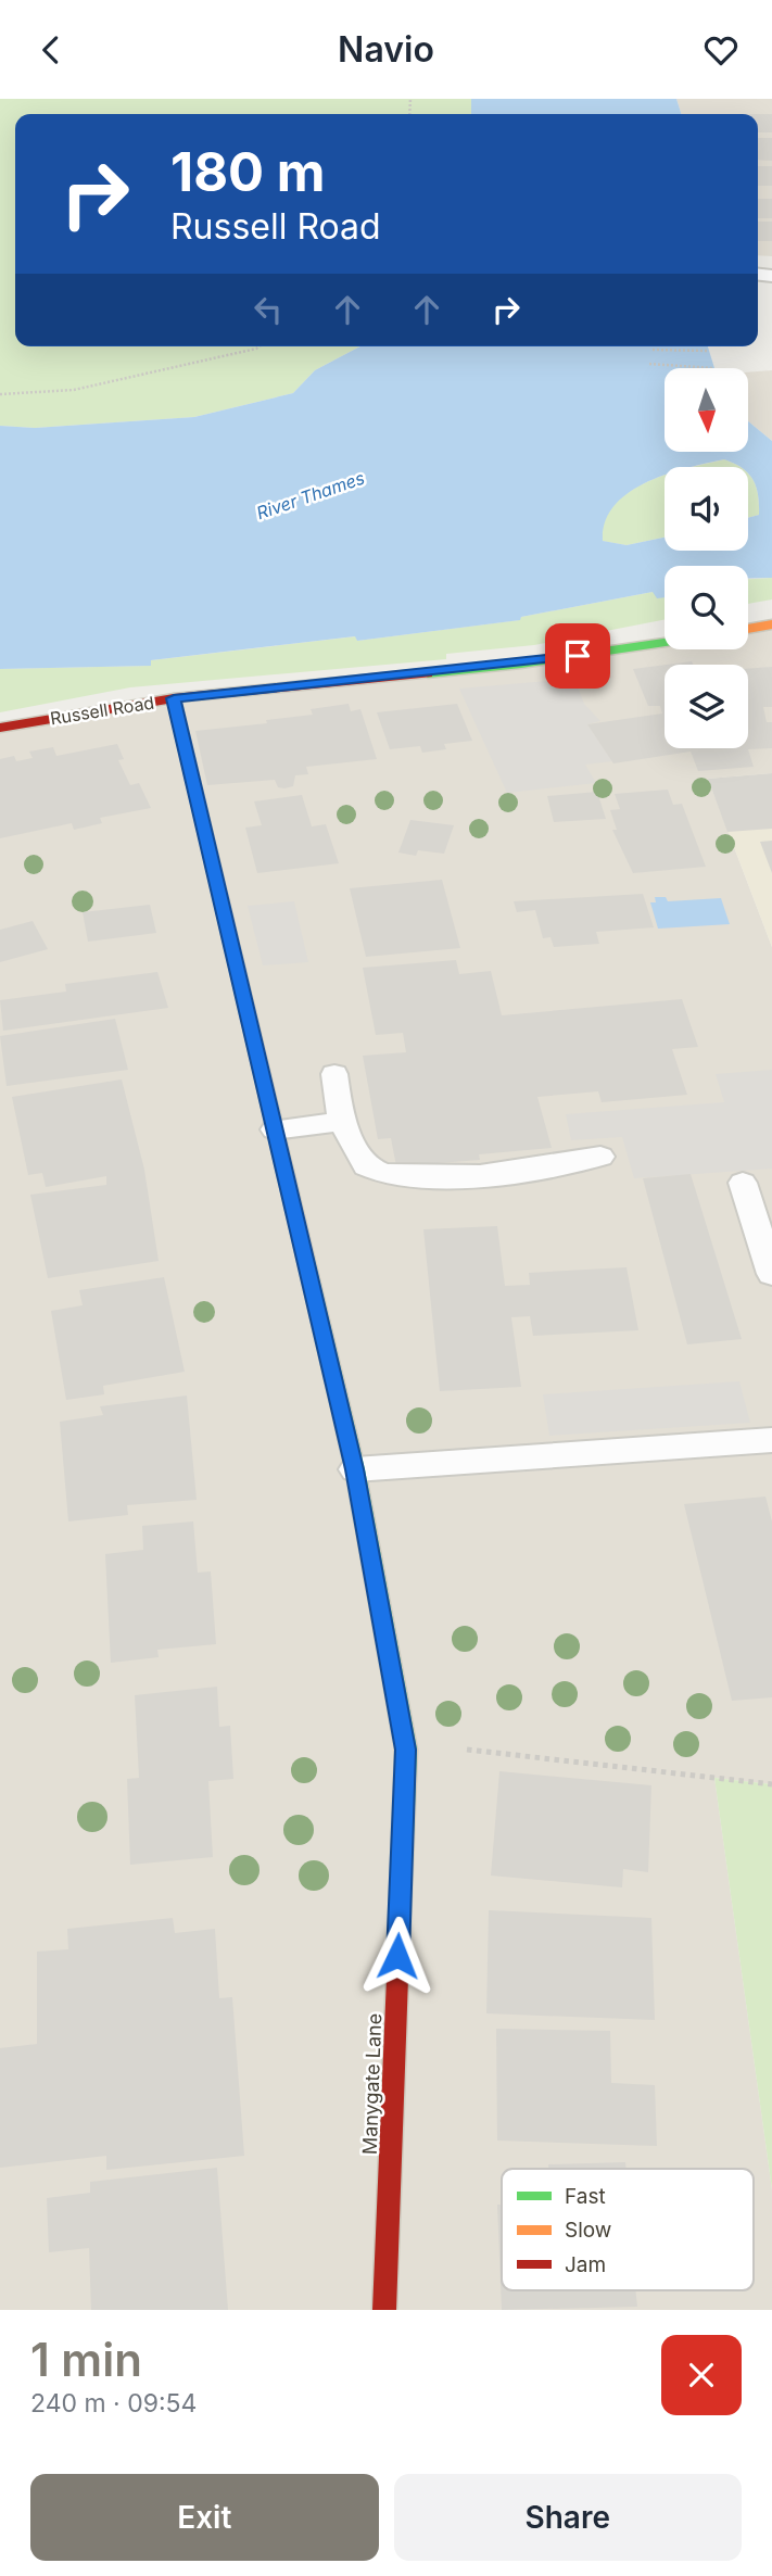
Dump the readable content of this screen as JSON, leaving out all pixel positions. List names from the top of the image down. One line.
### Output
{"streets":{"street":["Russell Road","Manygate Lane"]},"crossings":[["Russell Road","Manygate Lane"]],"water":["River Thames"],"legend":["Fast","Slow","Jam"],"north":"bottom","page":{"header":"Navio","turn":["180 m","Russell Road"],"heading":["1 min","240 m · 09:54"],"buttons":["Exit","Share"]}}
